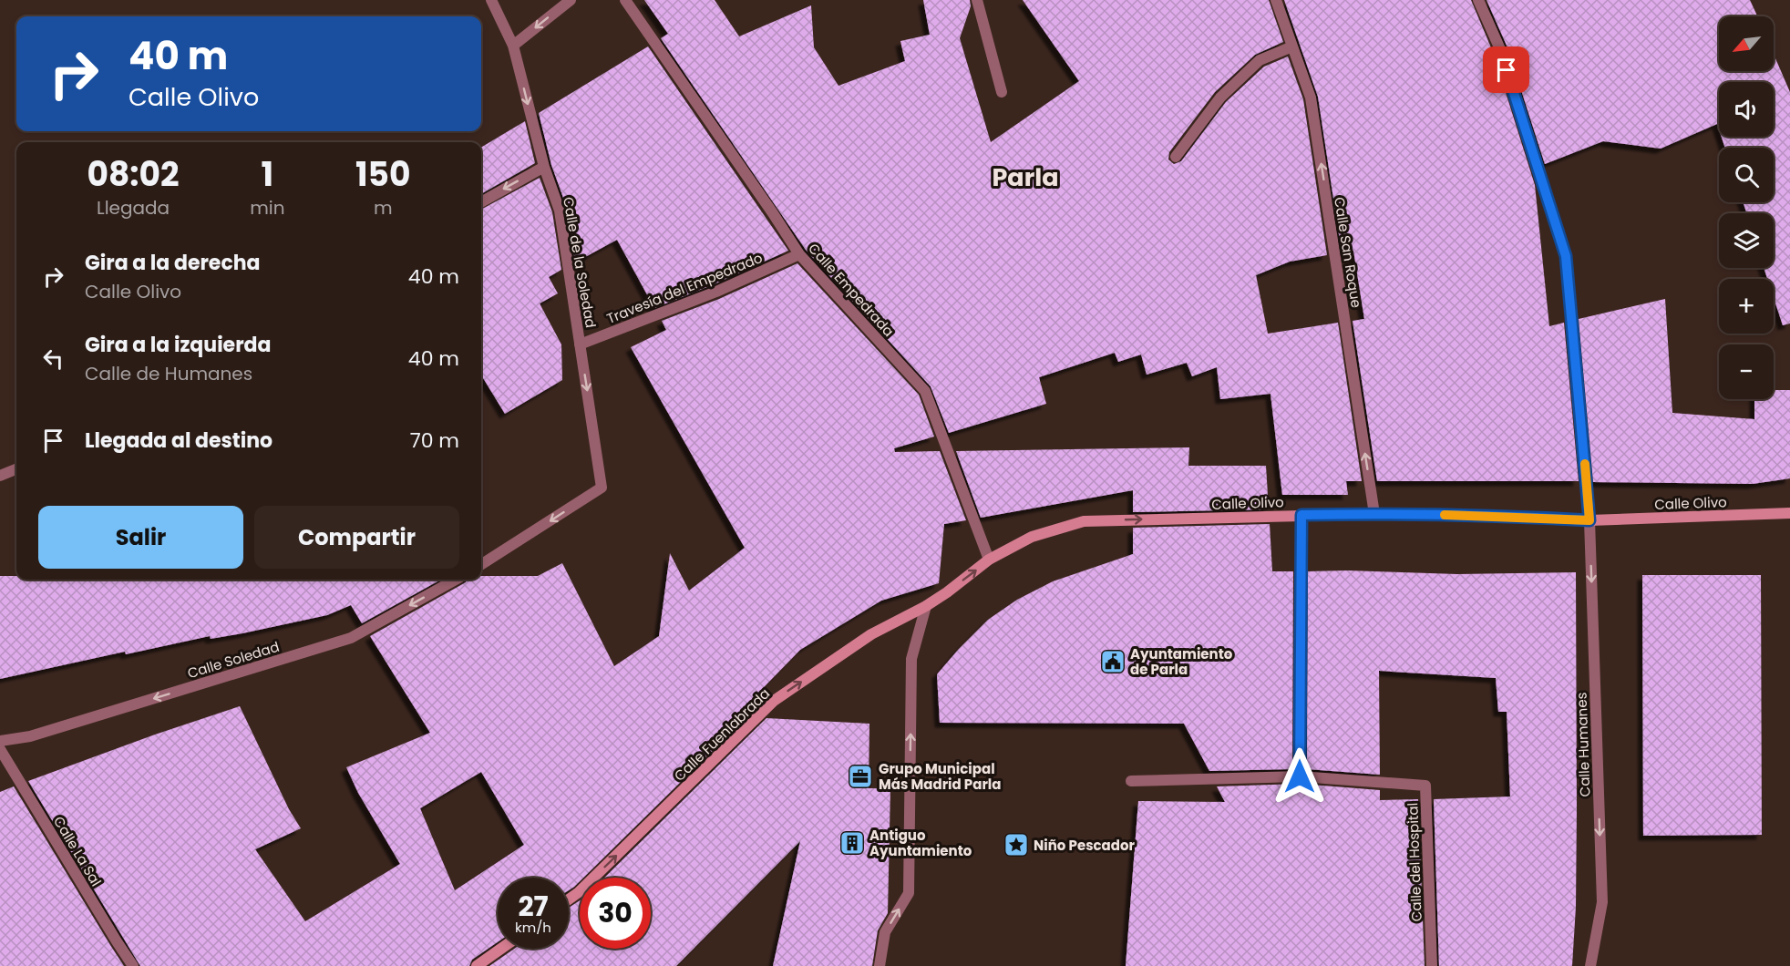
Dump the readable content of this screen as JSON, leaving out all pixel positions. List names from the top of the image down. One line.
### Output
{"streets":{"street":["Calle San Roque","Calle de la Soledad","Travesía del Empedrado","Calle Empedrada","Calle Olivo","Calle Soledad","Calle Fuenlabrada","Calle Humanes","Calle La Sal","Calle del Hospital"]},"crossings":[["Calle San Roque","Calle Olivo"],["Calle de la Soledad","Travesía del Empedrado"],["Travesía del Empedrado","Calle Empedrada"],["Calle Empedrada","Calle Olivo"],["Calle Olivo","Calle Fuenlabrada"],["Calle Olivo","Calle Humanes"]],"one_way":["Calle San Roque","Calle de la Soledad","Calle Olivo","Calle Soledad","Calle Fuenlabrada","Calle Humanes"],"districts":["Parla"],"places":{"public building":["Ayuntamiento de Parla"],"office":["Grupo Municipal Más Madrid Parla"],"building":["Antiguo Ayuntamiento"],"place":["Niño Pescador"]},"north":"bottom left","page":{"map_buttons":["+","−"],"turn":["40 m","Calle Olivo"],"eta":["08:02","Llegada","1","min","150","m"],"list":[{"name":"Gira a la derecha","note":"Calle Olivo","value":"40 m"},{"name":"Gira a la izquierda","note":"Calle de Humanes","value":"40 m"},{"name":"Llegada al destino","value":"70 m"}],"buttons":["Salir","Compartir"],"speed":"27 km/h","limit":"30"}}
